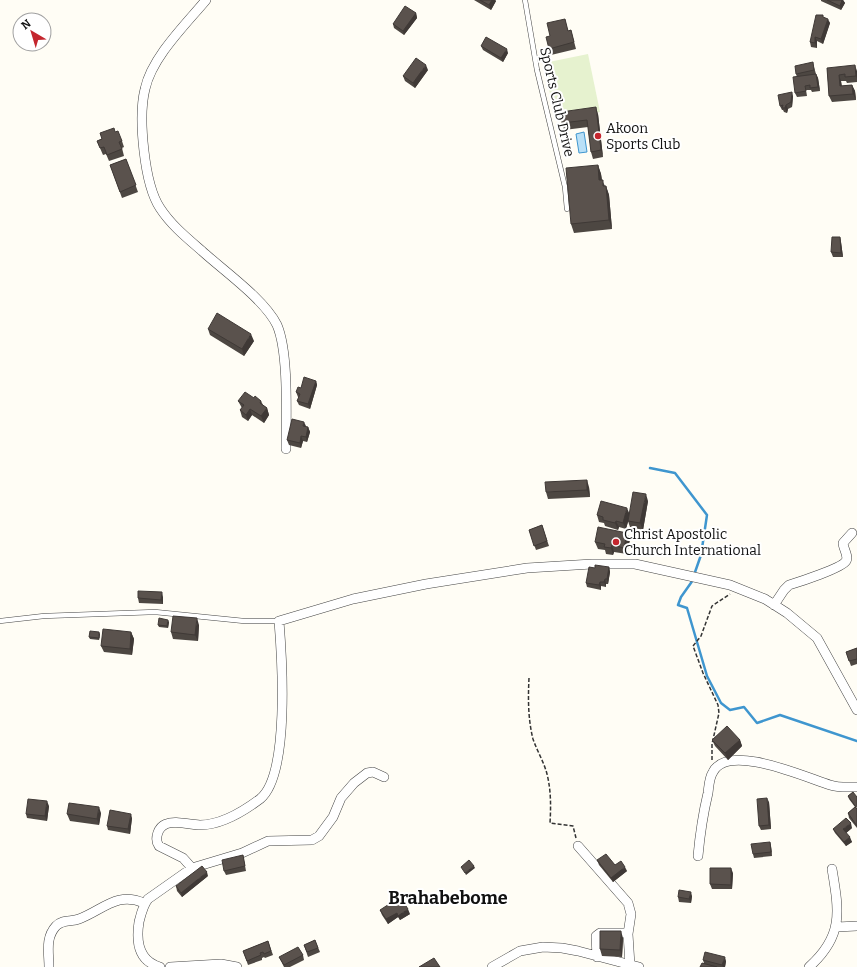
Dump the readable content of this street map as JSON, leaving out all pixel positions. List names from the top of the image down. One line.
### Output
{"streets":{"lane":["Sports Club Drive"]},"districts":["Brahabebome"],"places":["Akoon Sports Club","Christ Apostolic Church International"],"north":"top left"}
